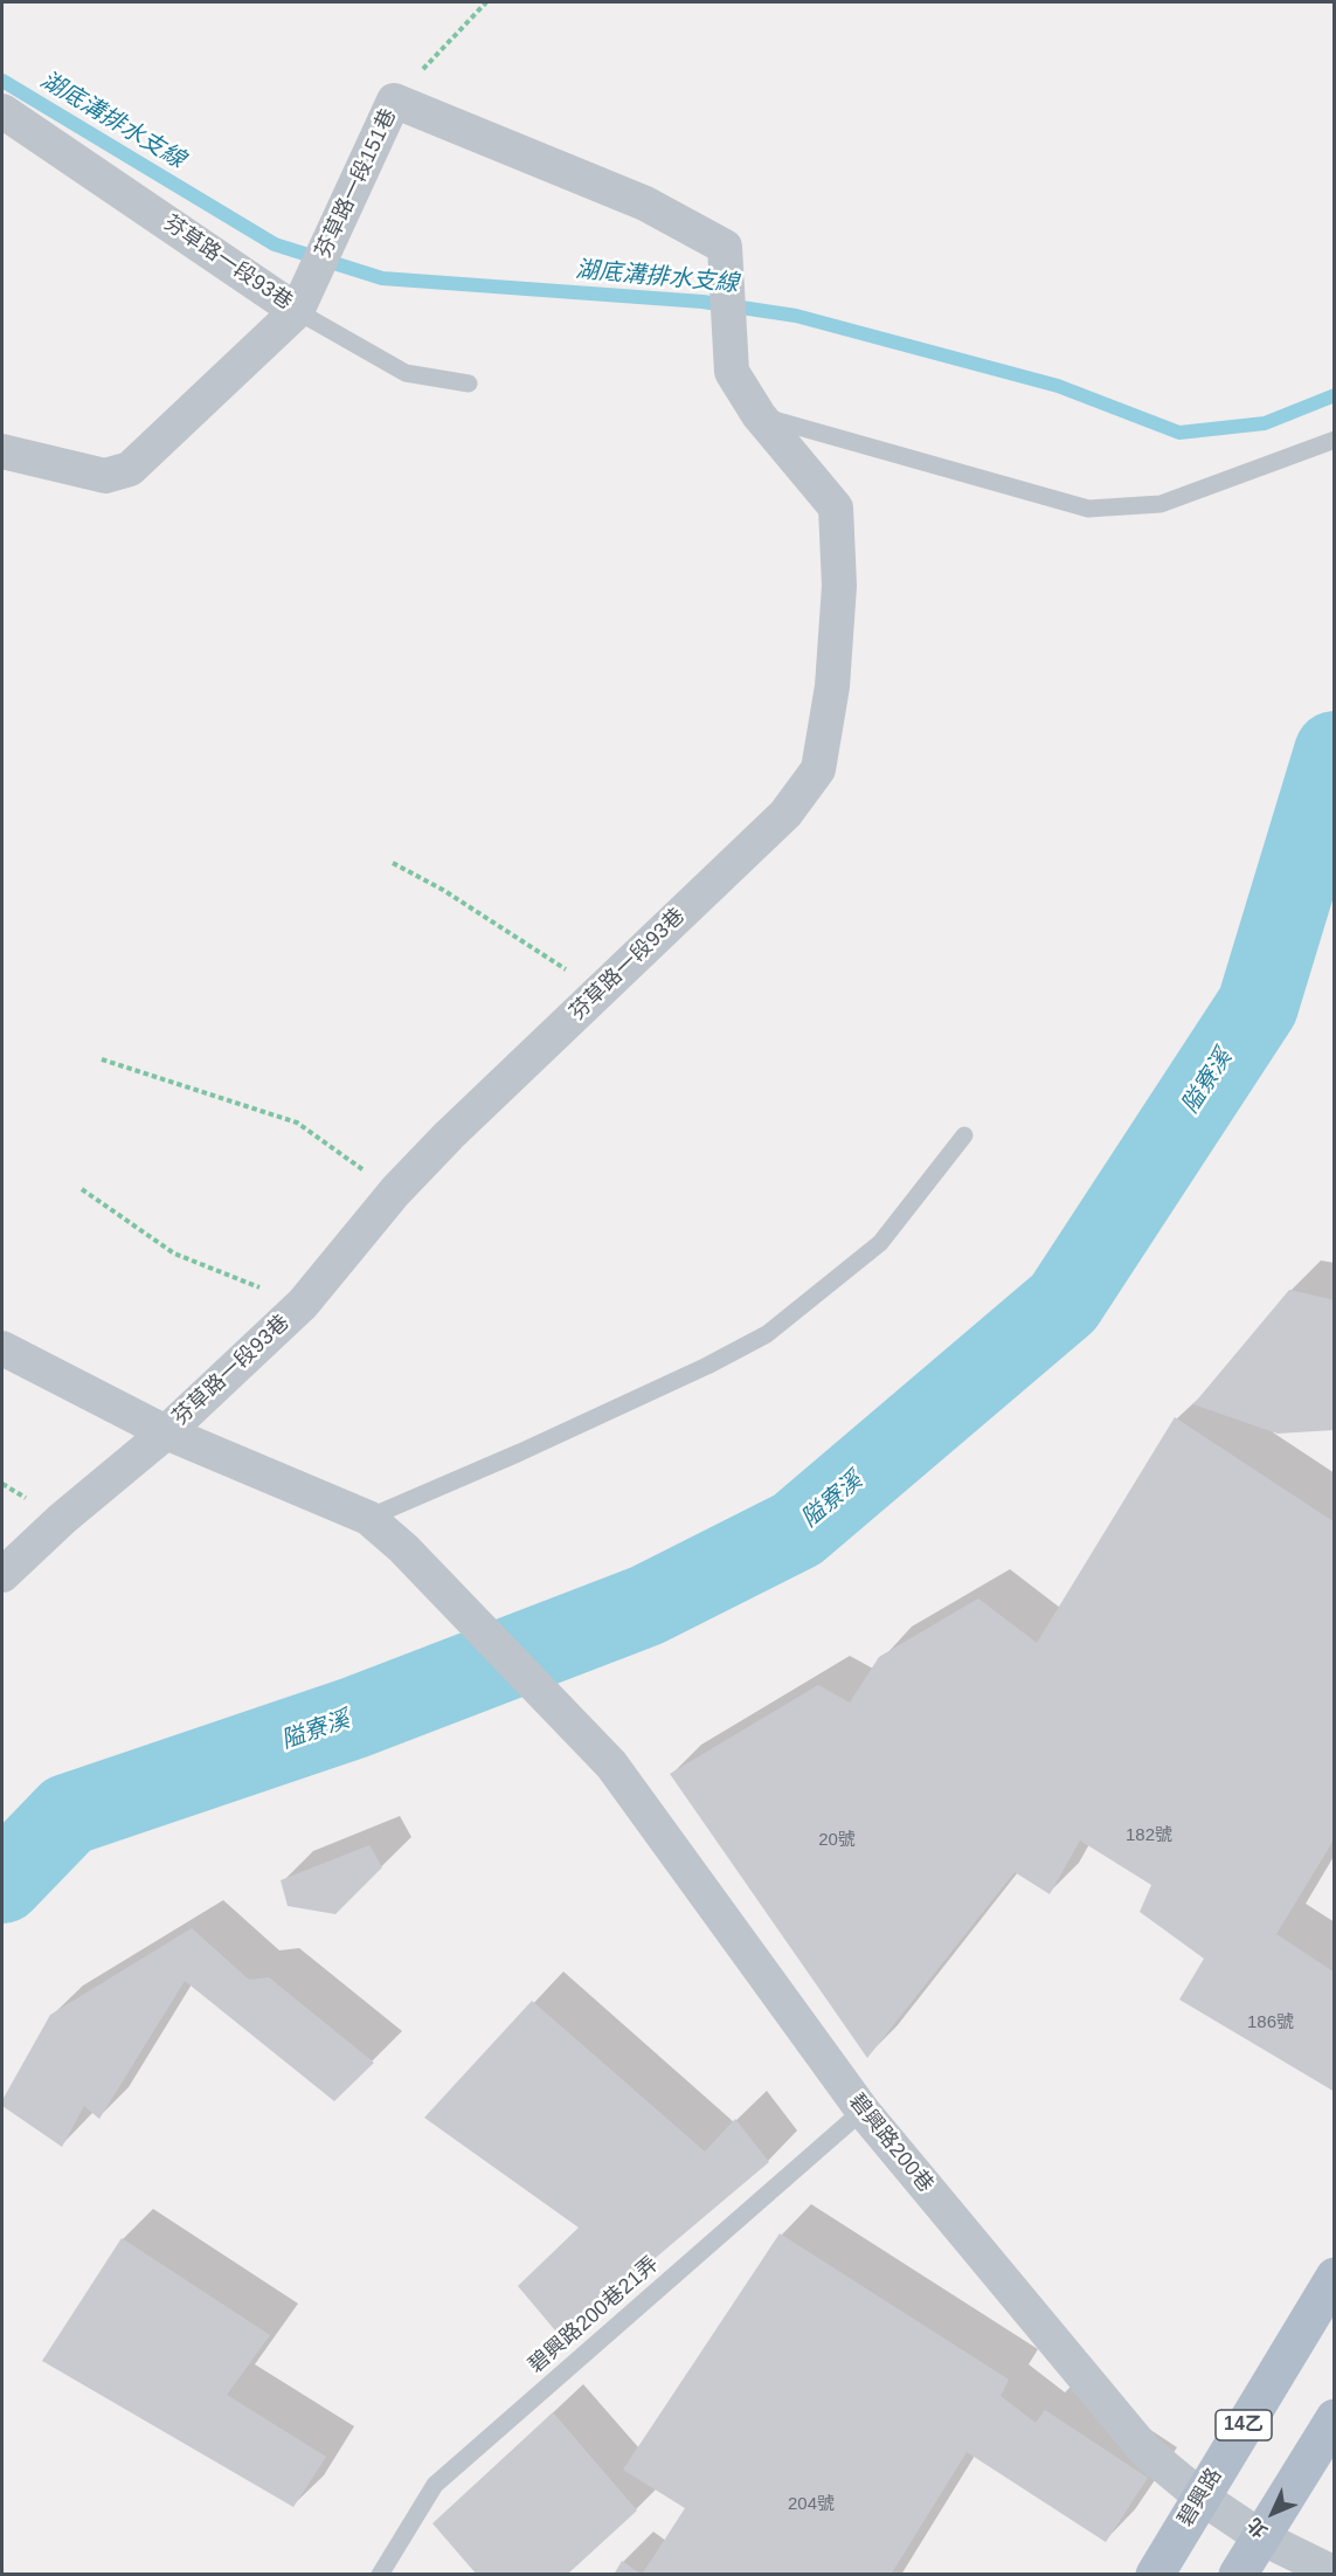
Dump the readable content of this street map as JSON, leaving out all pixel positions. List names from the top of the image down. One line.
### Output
{"streets":{"main road":["14乙","碧興路"],"street":["芬草路一段151巷","芬草路一段93巷","碧興路200巷"],"lane":["碧興路200巷21弄"]},"crossings":[["芬草路一段151巷","芬草路一段93巷"],["芬草路一段93巷","碧興路200巷"],["碧興路200巷","碧興路200巷21弄"],["碧興路200巷","碧興路"]],"water":["湖底溝排水支線","隘寮溪"],"house_numbers":["182號","20號","186號","204號"],"north":"bottom left"}
